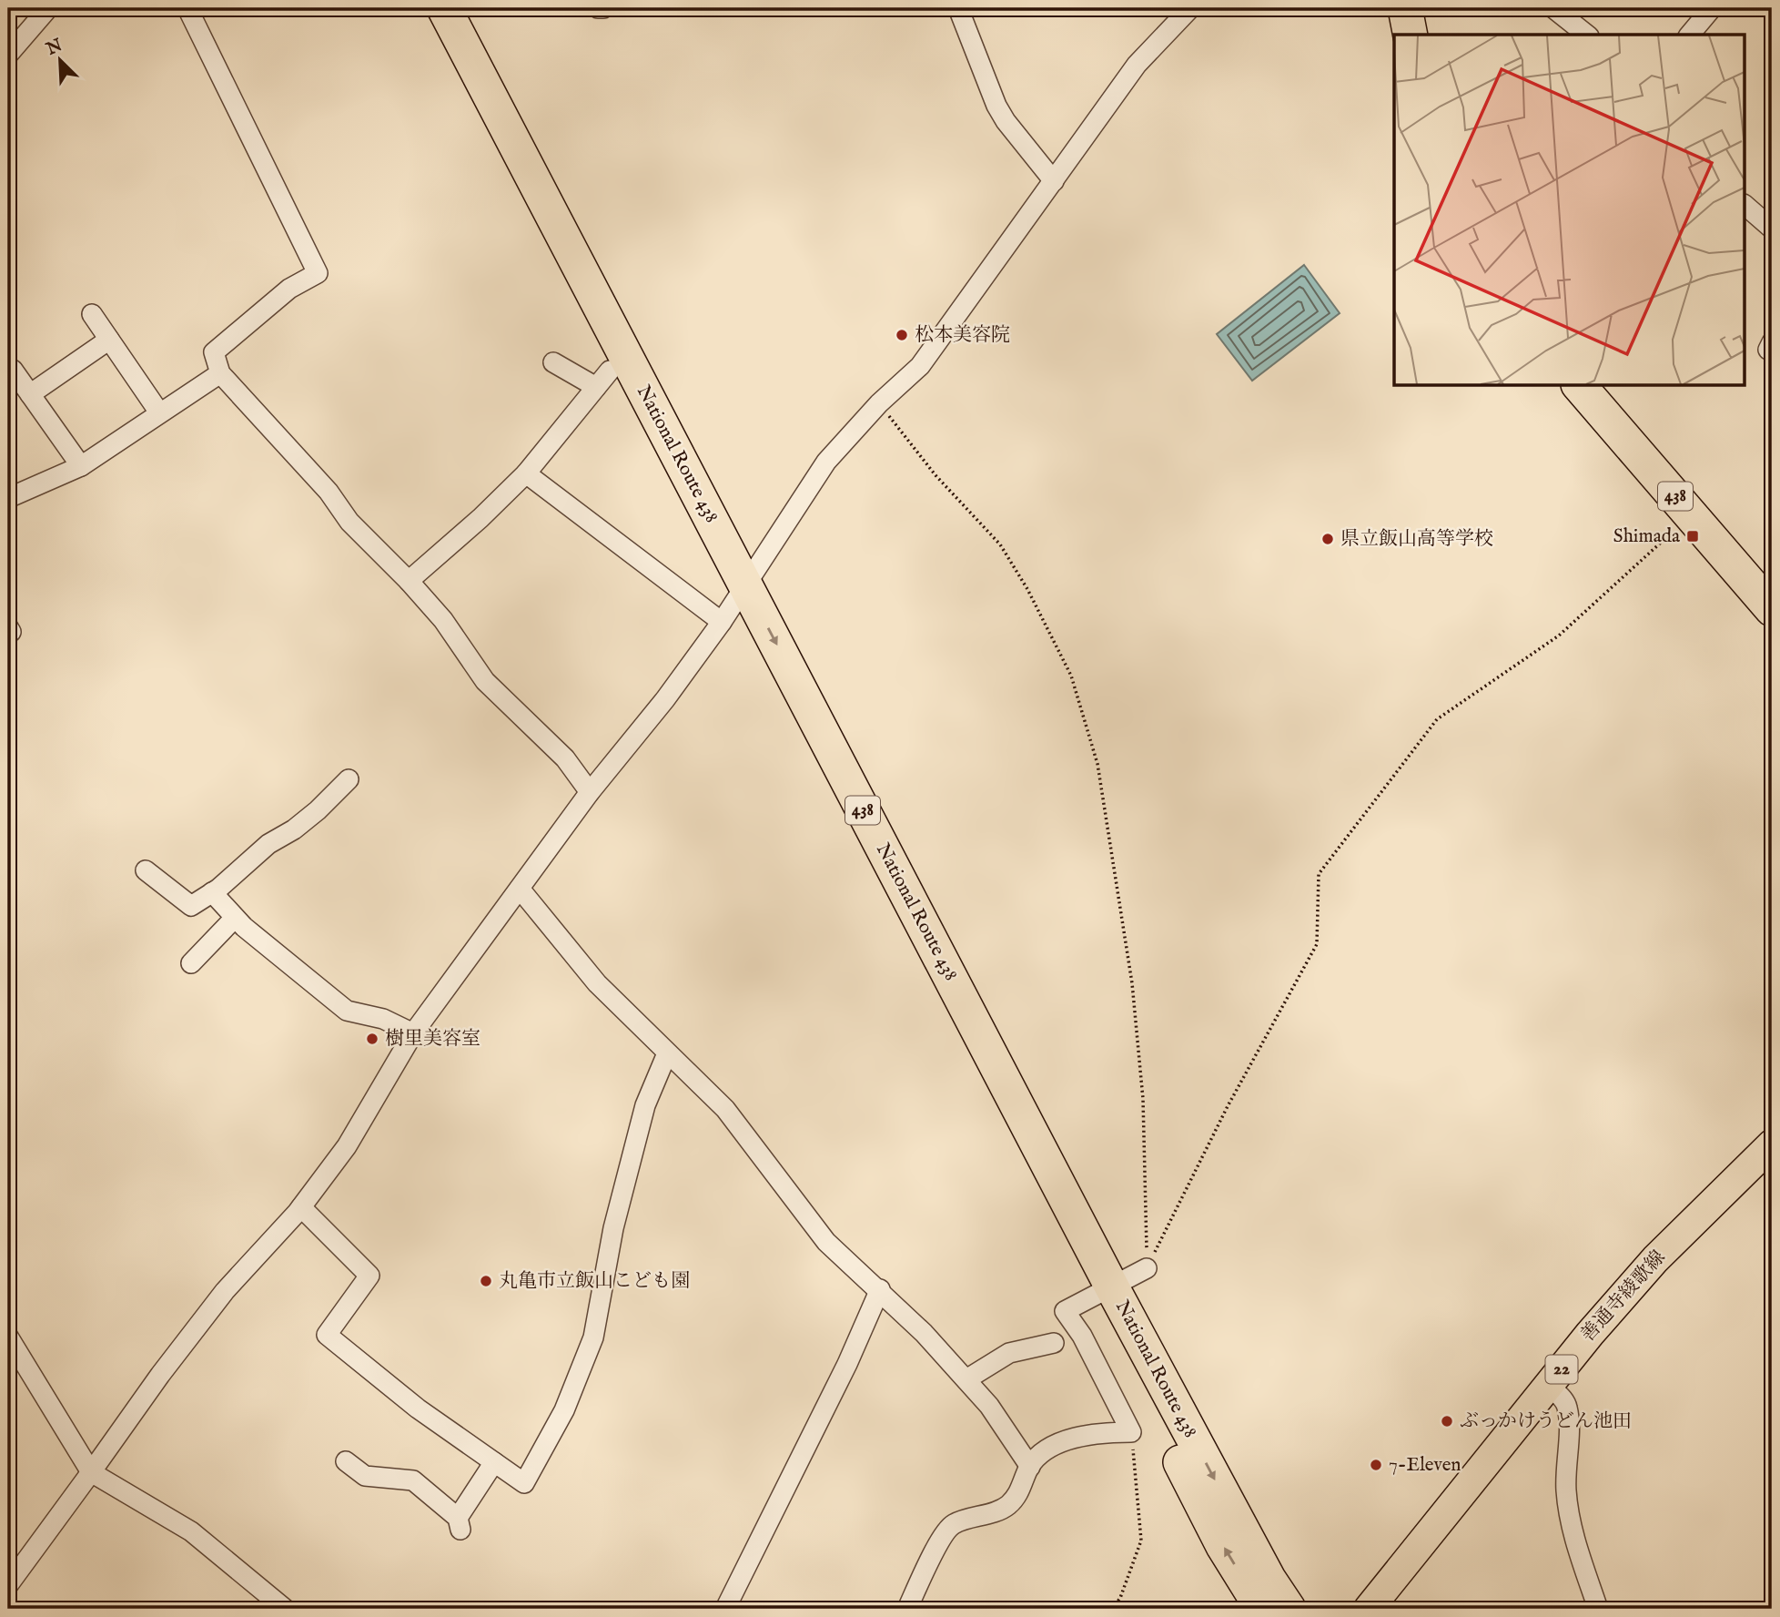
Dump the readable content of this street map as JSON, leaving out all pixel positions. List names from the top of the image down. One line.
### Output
{"streets":{"highway":["National Route 438","438"],"main road":["善通寺綾歌線","22"]},"places":{"other":["松本美容院","県立飯山高等学校","樹里美容室","丸亀市立飯山こども園","ぶっかけうどん池田","7-Eleven"],"transit":["Shimada"]},"north":"top left"}
